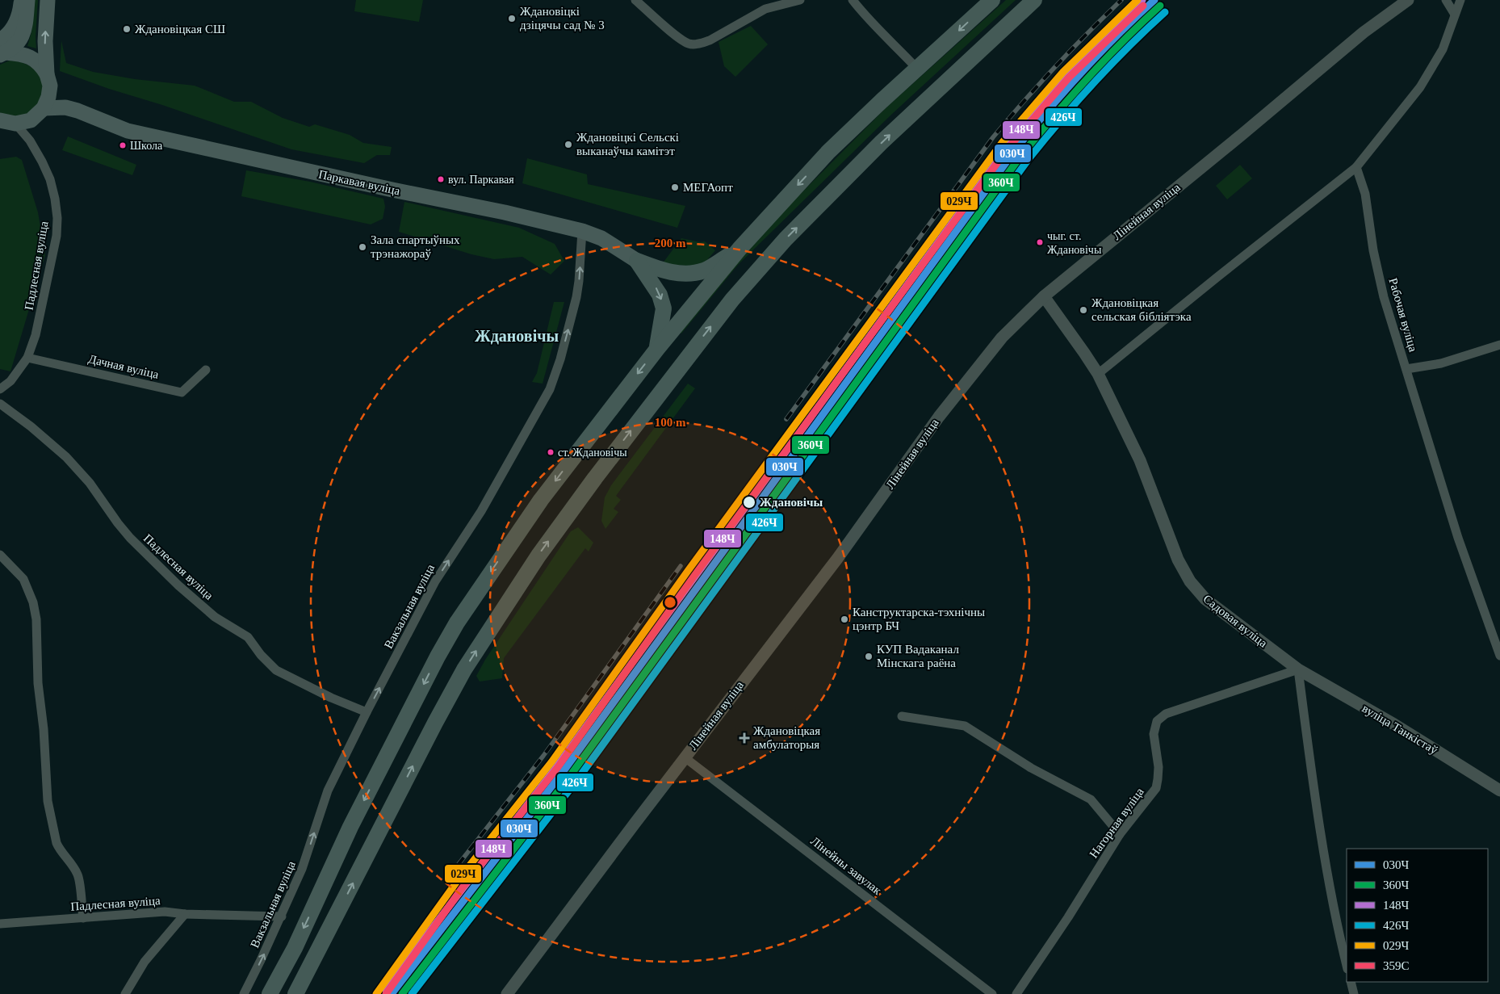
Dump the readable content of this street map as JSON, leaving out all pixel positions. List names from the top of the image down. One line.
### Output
{"streets":{"main road":["Паркавая вуліца"],"street":["Лінейная вуліца","Падлесная вуліца","Рабочая вуліца","Дачная вуліца","Вакзальная вуліца","Садовая вуліца","вуліца Танкістаў","Нагорная вуліца","Лінейны завулак"]},"crossings":[["Паркавая вуліца","Вакзальная вуліца"],["Лінейная вуліца","Садовая вуліца"],["Лінейная вуліца","Лінейны завулак"],["Падлесная вуліца","Дачная вуліца"],["Падлесная вуліца","Вакзальная вуліца"],["Садовая вуліца","вуліца Танкістаў"],["Садовая вуліца","Нагорная вуліца"],["вуліца Танкістаў","Нагорная вуліца"]],"one_way":["Вакзальная вуліца"],"districts":["Ждановічы"],"places":{"other":["Ждановіцкі дзіцячы сад № 3","Ждановіцкая СШ","Ждановіцкі Сельскі выканаўчы камітэт","Школа","вул. Паркавая","МЕГАопт","чыг. ст. Ждановічы","Зала спартыўных трэнажораў","Ждановіцкая сельская бібліятэка","ст. Ждановічы","Ждановічы","Канструктарска-тэхнічны цэнтр БЧ","КУП Вадаканал Мінскага раёна"],"health":["Ждановіцкая амбулаторыя"]},"lines":["transit line 030Ч","transit line 148Ч","transit line 029Ч","transit line 360Ч","transit line 359С","transit line 426Ч"],"legend":["030Ч","360Ч","148Ч","426Ч","029Ч","359С"],"rings":["200 m","100 m"]}
